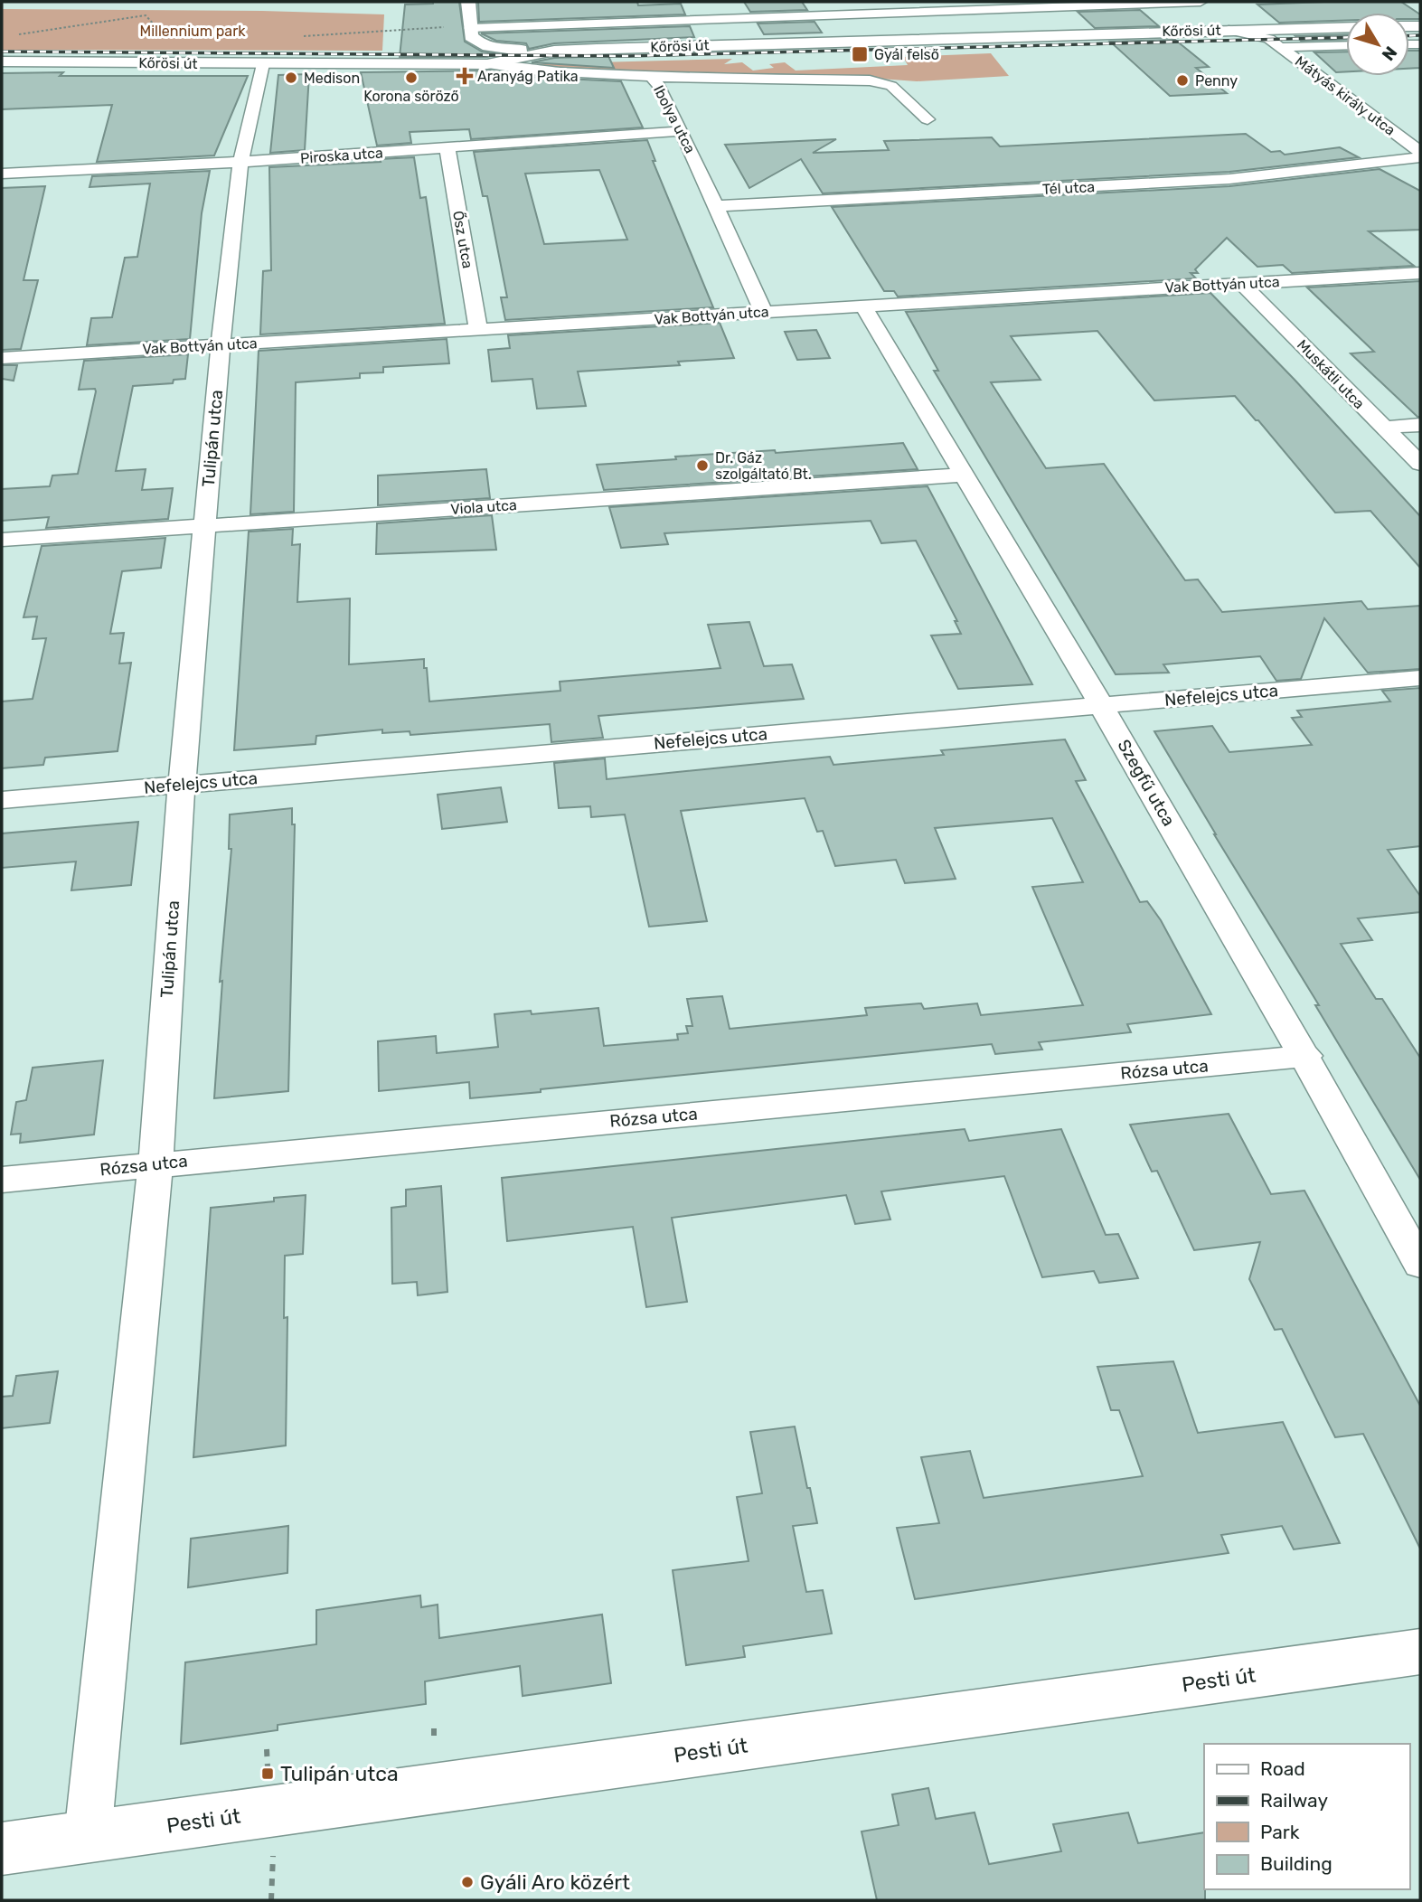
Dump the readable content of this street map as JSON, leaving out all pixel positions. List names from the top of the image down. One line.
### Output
{"streets":{"main road":["Kőrösi út","Pesti út"],"street":["Mátyás király utca","Ibolya utca","Piroska utca","Tél utca","Ősz utca","Vak Bottyán utca","Muskátli utca","Tulipán utca","Viola utca","Nefelejcs utca","Szegfű utca","Rózsa utca"]},"crossings":[["Kőrösi út","Mátyás király utca"],["Kőrösi út","Ibolya utca"],["Kőrösi út","Tulipán utca"],["Ibolya utca","Piroska utca"],["Ibolya utca","Tél utca"],["Ibolya utca","Vak Bottyán utca"],["Piroska utca","Ősz utca"],["Piroska utca","Tulipán utca"],["Ősz utca","Vak Bottyán utca"],["Vak Bottyán utca","Muskátli utca"],["Vak Bottyán utca","Tulipán utca"],["Vak Bottyán utca","Szegfű utca"],["Tulipán utca","Viola utca"],["Tulipán utca","Nefelejcs utca"],["Tulipán utca","Rózsa utca"],["Tulipán utca","Pesti út"],["Viola utca","Szegfű utca"],["Nefelejcs utca","Szegfű utca"],["Szegfű utca","Rózsa utca"]],"parks":["Millennium park"],"places":{"transit":["Gyál felső","Tulipán utca"],"health":["Aranyág Patika"],"other":["Medison","Korona söröző","Penny","Dr. Gáz szolgáltató Bt.","Gyáli Aro közért"]},"legend":["Road","Railway","Park","Building"],"north":"bottom right"}
